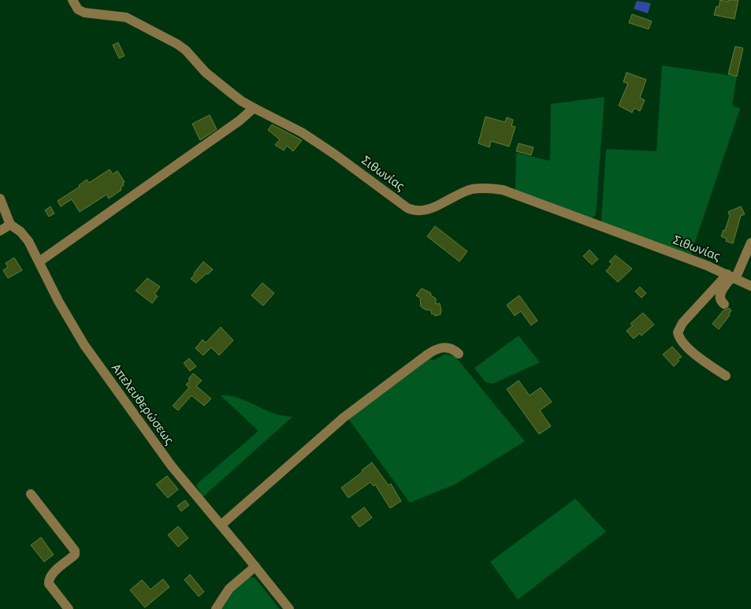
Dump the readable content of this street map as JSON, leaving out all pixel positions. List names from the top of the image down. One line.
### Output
{"streets":{"street":["Σιθωνίας","Απελευθερώσεως"]}}
